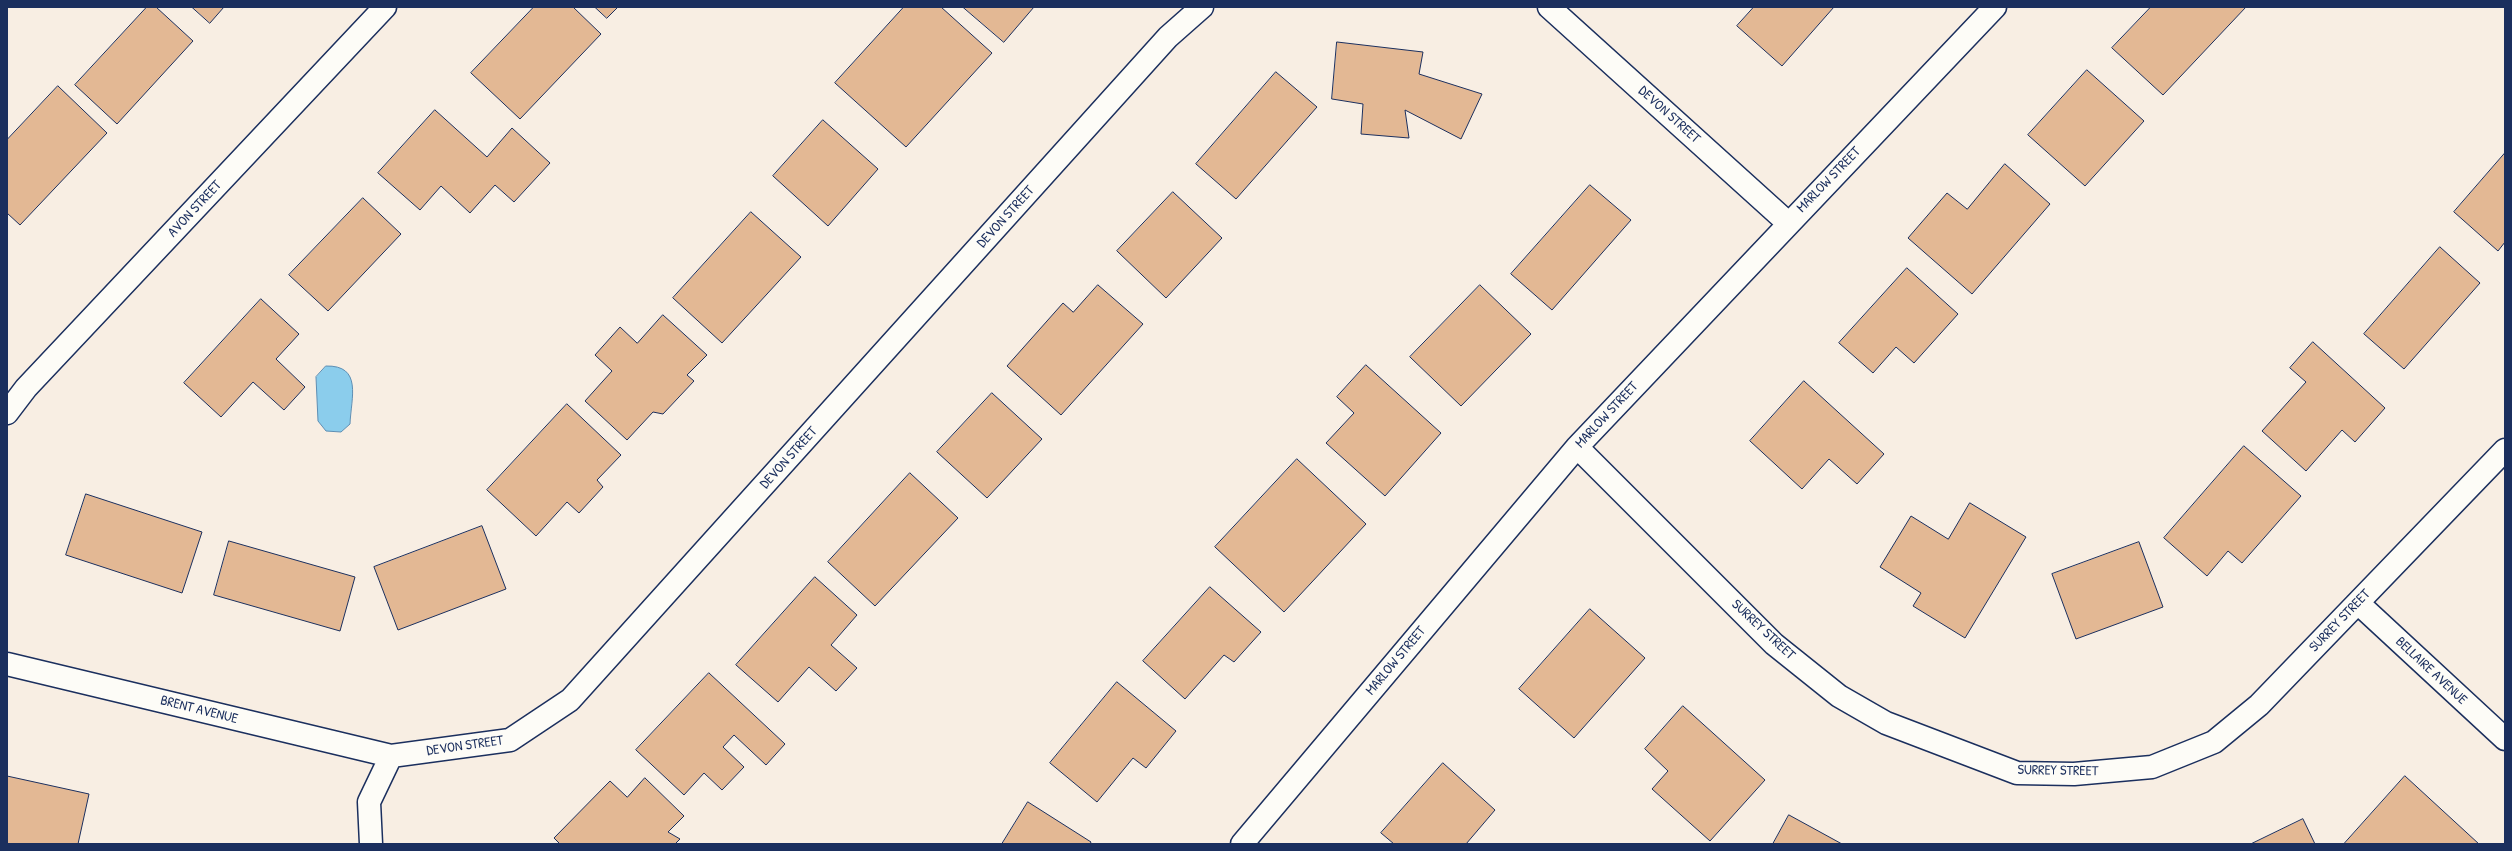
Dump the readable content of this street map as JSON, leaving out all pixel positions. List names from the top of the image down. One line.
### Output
{"streets":{"street":["DEVON STREET","MARLOW STREET","AVON STREET","SURREY STREET","BELLAIRE AVENUE","BRENT AVENUE"]},"crossings":[["DEVON STREET","MARLOW STREET"],["DEVON STREET","BRENT AVENUE"],["MARLOW STREET","SURREY STREET"],["SURREY STREET","BELLAIRE AVENUE"]]}
